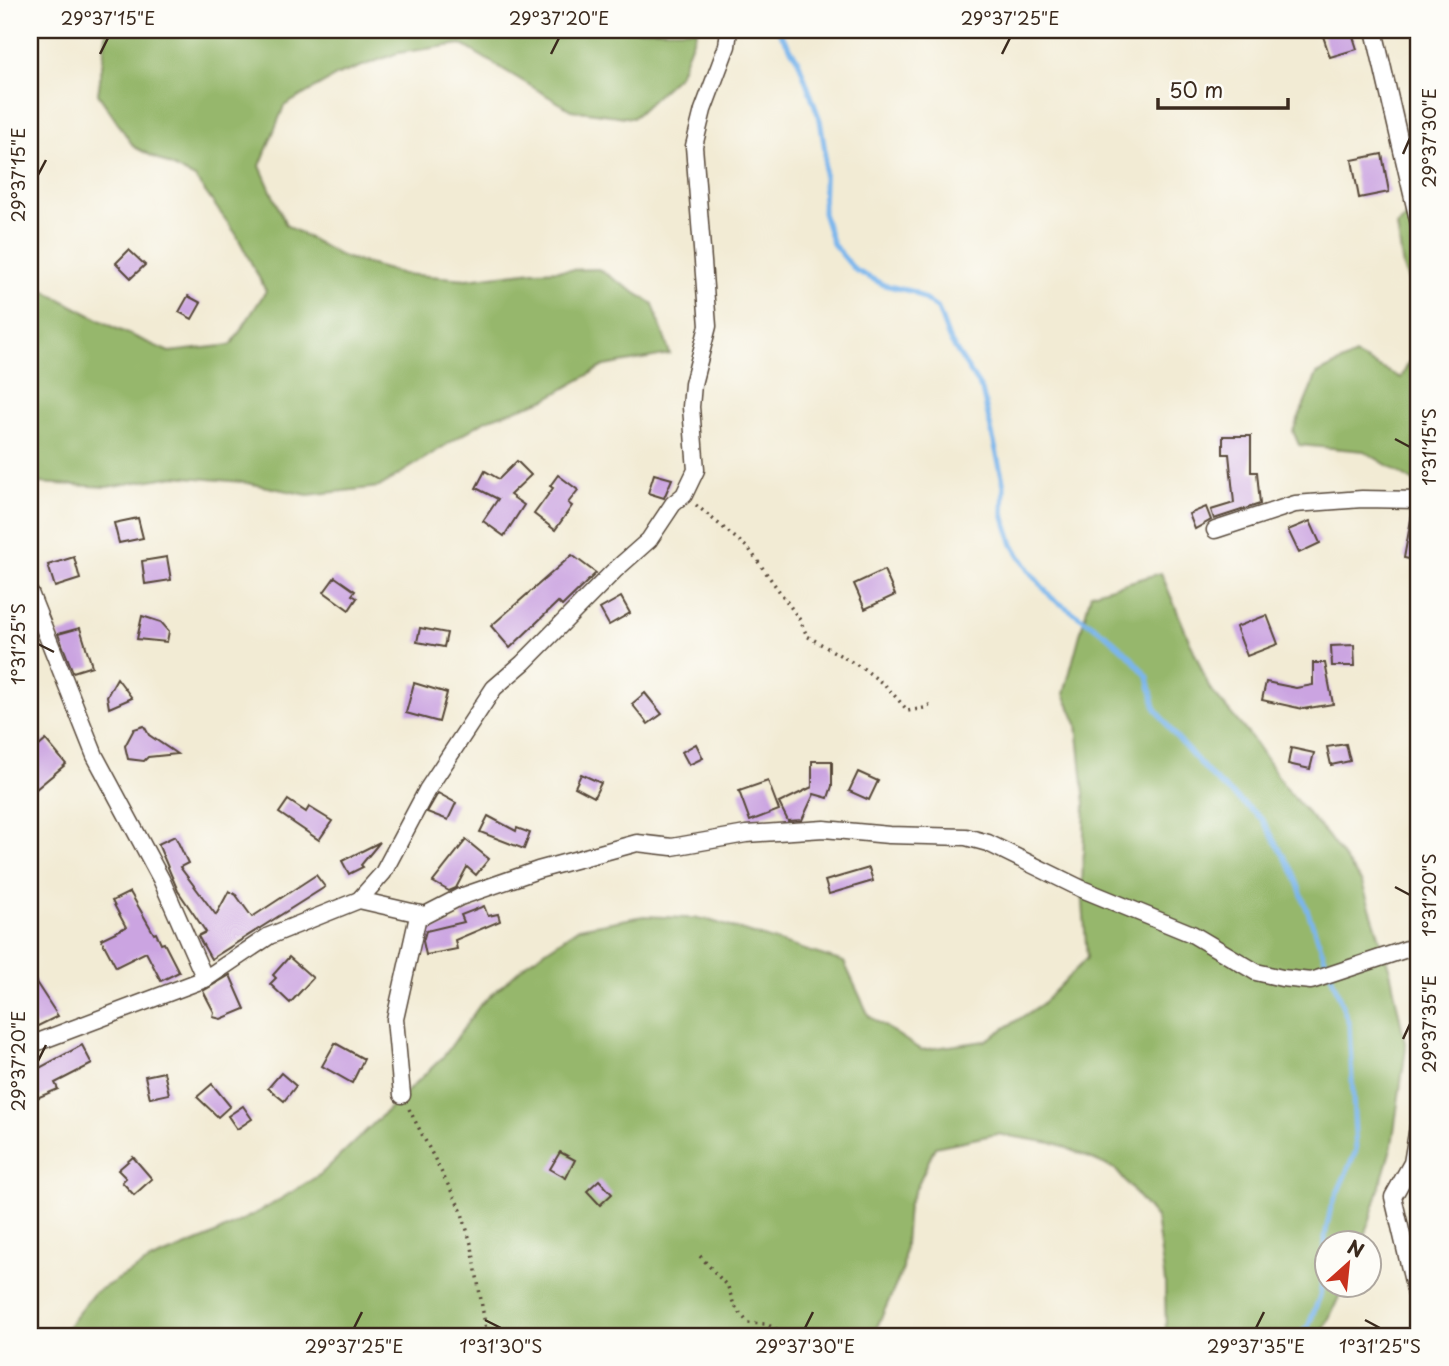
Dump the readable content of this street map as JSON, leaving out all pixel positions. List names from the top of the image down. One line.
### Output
{"scale_bar":"50 m","north":"top right","coordinates":["29°37'15\"E","29°37'20\"E","29°37'25\"E","29°37'30\"E","1°31'15\"S","1°31'25\"S","1°31'20\"S","29°37'35\"E","1°31'30\"S"]}
